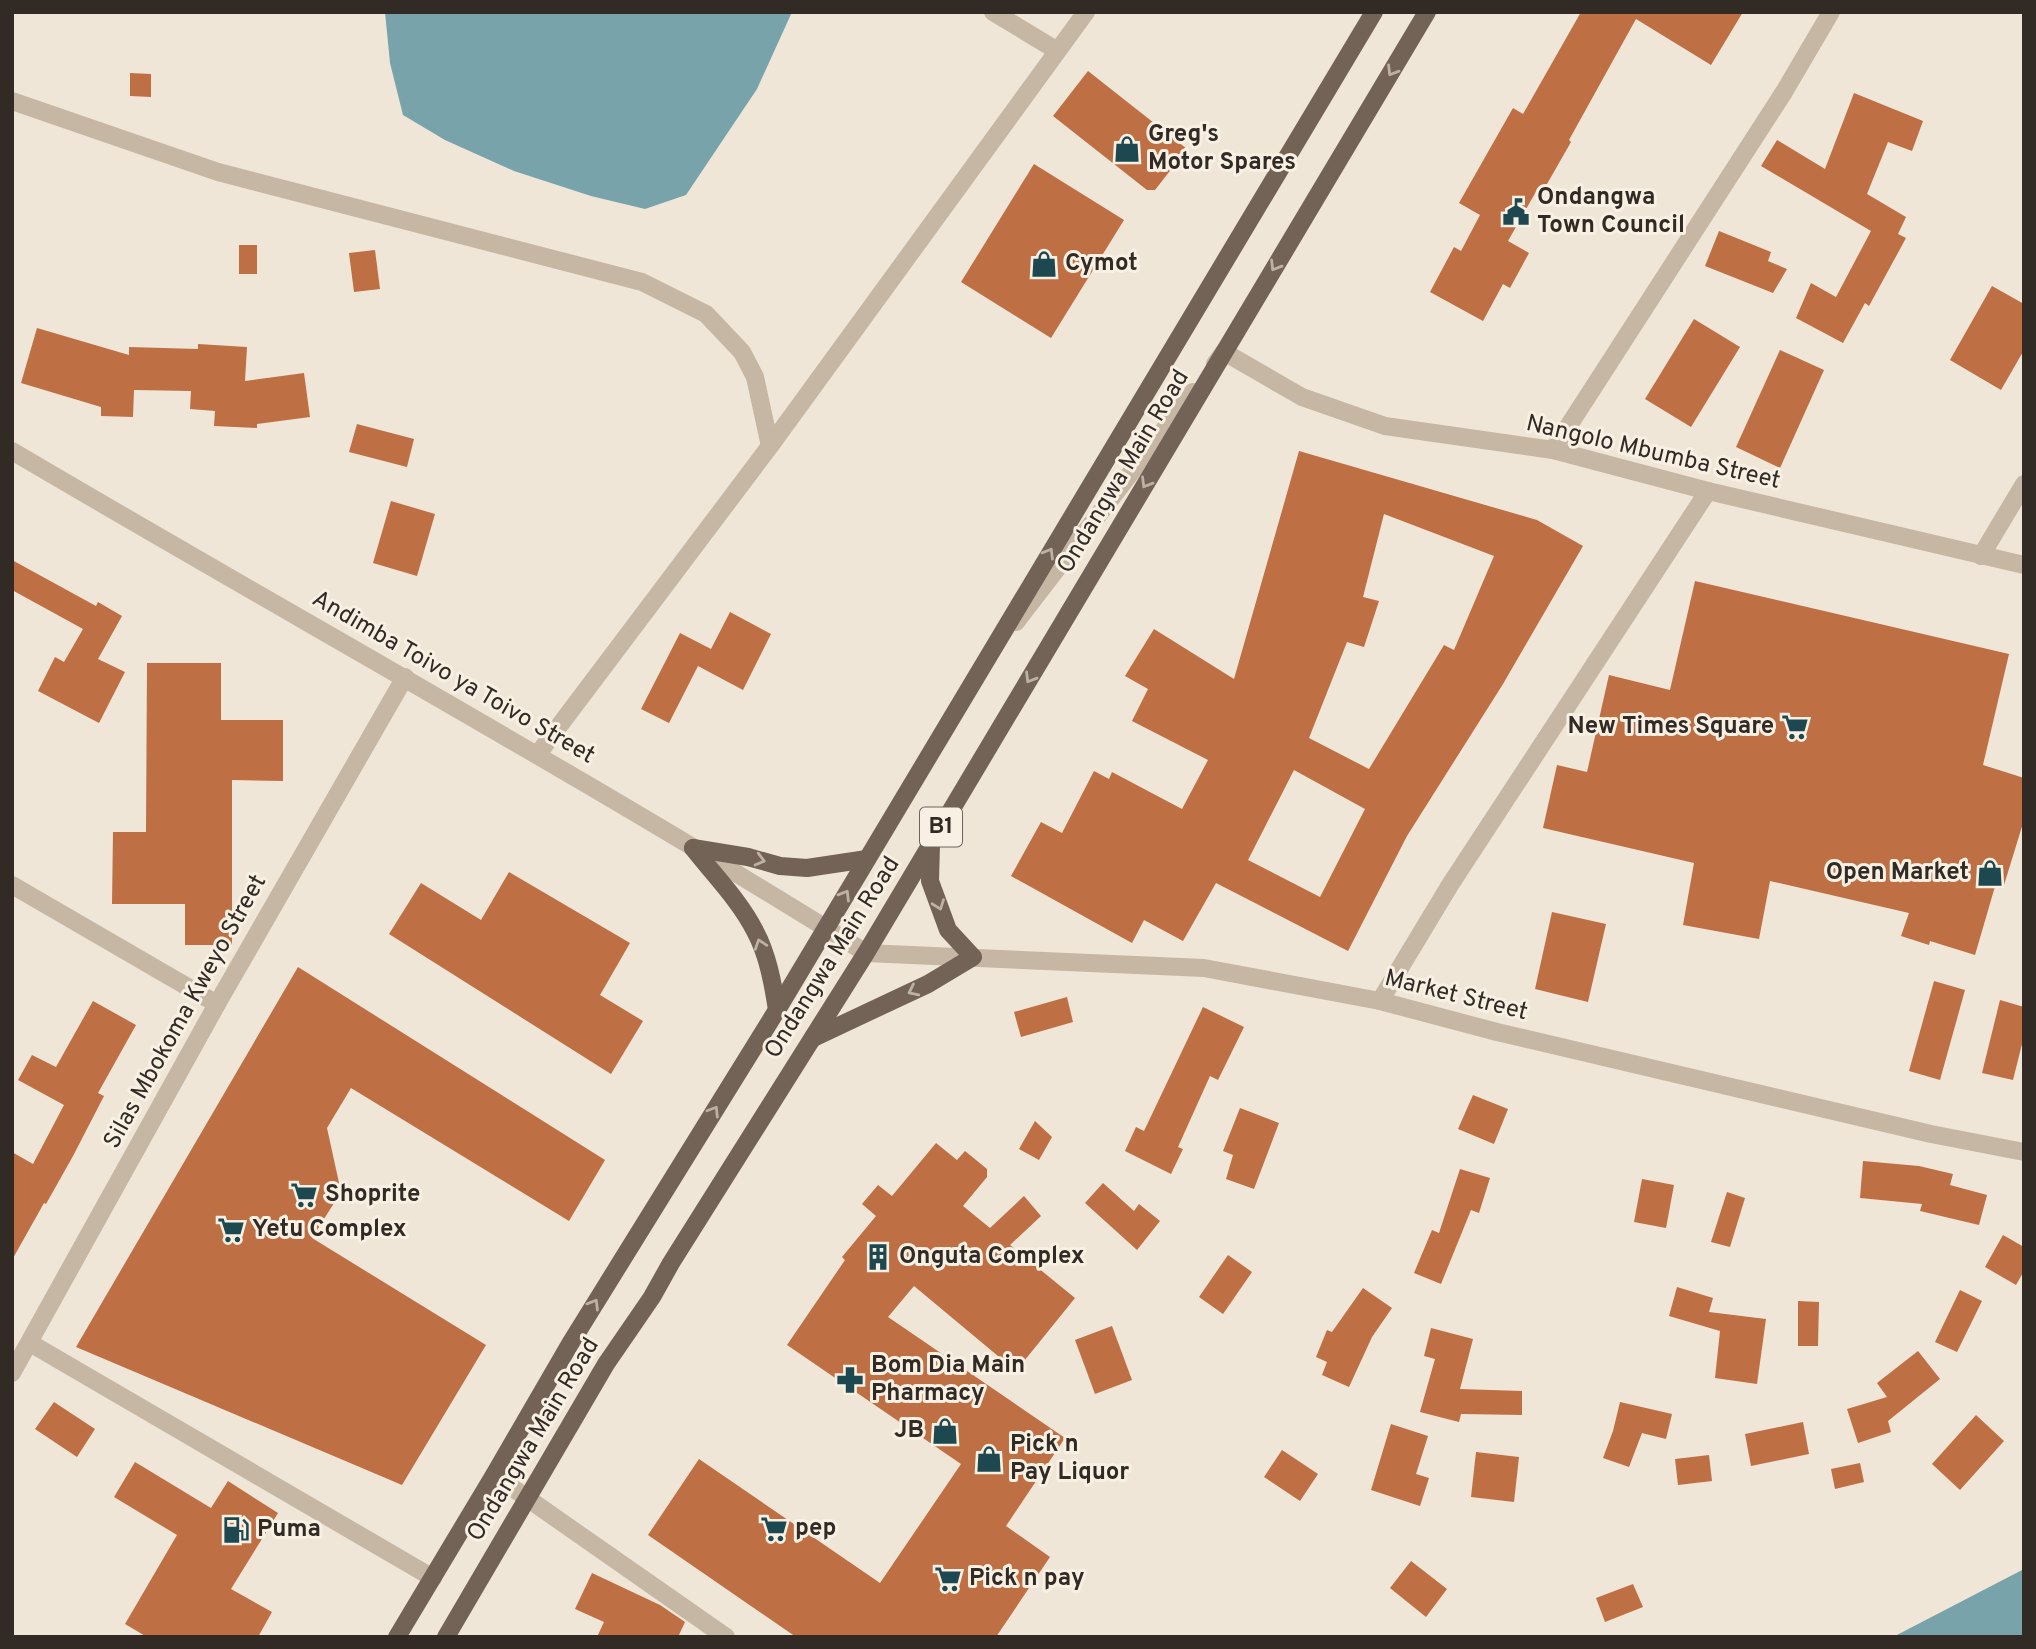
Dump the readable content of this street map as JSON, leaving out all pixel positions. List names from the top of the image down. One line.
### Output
{"streets":{"main road":["Ondangwa Main Road","B1"],"street":["Nangolo Mbumba Street","Andimba Toivo ya Toivo Street","Market Street","Silas Mbokoma Kweyo Street"]},"crossings":[["Nangolo Mbumba Street","Ondangwa Main Road"],["Ondangwa Main Road","Andimba Toivo ya Toivo Street"],["Ondangwa Main Road","Market Street"],["Andimba Toivo ya Toivo Street","Market Street"],["Andimba Toivo ya Toivo Street","Silas Mbokoma Kweyo Street"]],"places":{"shop":["Greg's Motor Spares","Cymot","Open Market","JB","Pick n Pay Liquor"],"public building":["Ondangwa Town Council"],"supermarket":["New Times Square","Shoprite","Yetu Complex","pep","Pick n pay"],"building":["Onguta Complex"],"pharmacy":["Bom Dia Main Pharmacy"],"fuel station":["Puma"]}}
